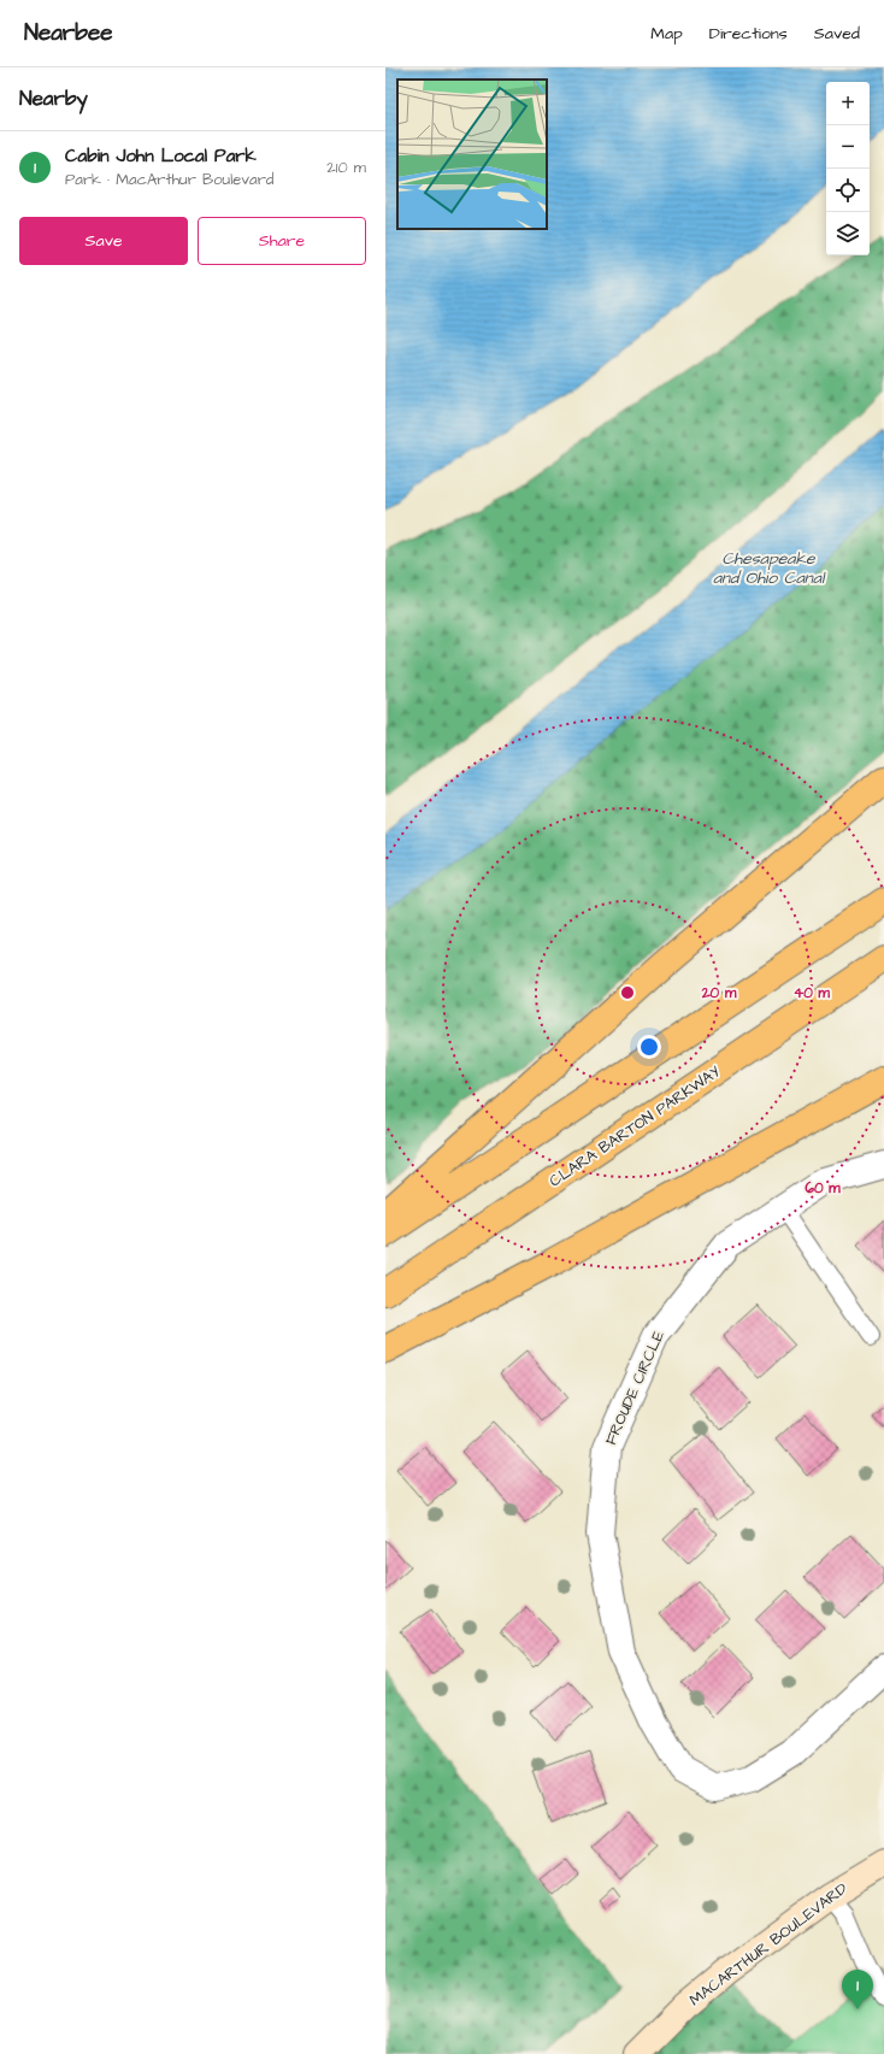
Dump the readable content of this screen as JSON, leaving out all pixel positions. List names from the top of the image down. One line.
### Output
{"streets":{"main road":["CLARA BARTON PARKWAY","MACARTHUR BOULEVARD"],"street":["FROUDE CIRCLE"]},"water":["Chesapeake and Ohio Canal"],"page":{"header":"Nearbee","nav":["Map","Directions","Saved"],"heading":"Nearby","map_buttons":["+","−"],"list":[{"mark":"1","name":"Cabin John Local Park","note":"Park · MacArthur Boulevard","value":"210 m"}],"buttons":["Save","Share"],"pins":"1"},"rings":["20 m","40 m","60 m"]}
